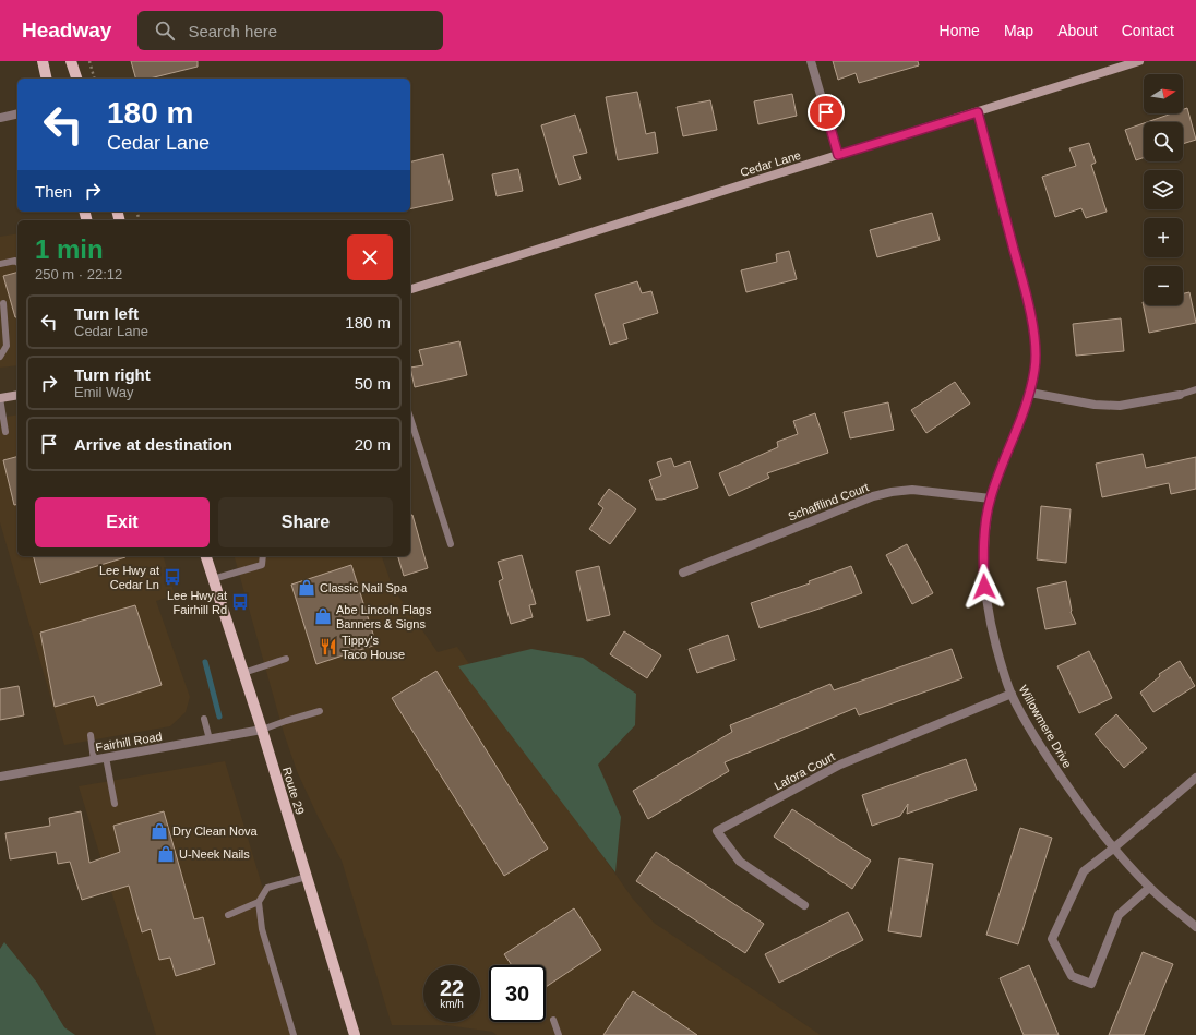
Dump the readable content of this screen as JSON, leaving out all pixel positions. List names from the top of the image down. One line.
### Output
{"streets":{"main road":["Cedar Lane","Route 29"],"street":["Schafflind Court","Willowmere Drive","Fairhill Road","Lafora Court"]},"crossings":[["Cedar Lane","Willowmere Drive"],["Schafflind Court","Willowmere Drive"],["Willowmere Drive","Lafora Court"],["Fairhill Road","Route 29"]],"places":{"bus stop":["Lee Hwy at Cedar Ln","Lee Hwy at Fairhill Rd"],"shop":["Classic Nail Spa","Abe Lincoln Flags Banners & Signs","Dry Clean Nova","U-Neek Nails"],"restaurant":["Tippy's Taco House"]},"north":"right","page":{"header":"Headway","search":"Search here","nav":["Home","Map","About","Contact"],"map_buttons":["+","−"],"turn":["180 m","Cedar Lane"],"then":"Then","heading":["1 min","250 m · 22:12"],"list":[{"name":"Turn left","note":"Cedar Lane","value":"180 m"},{"name":"Turn right","note":"Emil Way","value":"50 m"},{"name":"Arrive at destination","value":"20 m"}],"buttons":["Exit","Share"],"speed":"22 km/h","limit":"30"}}
